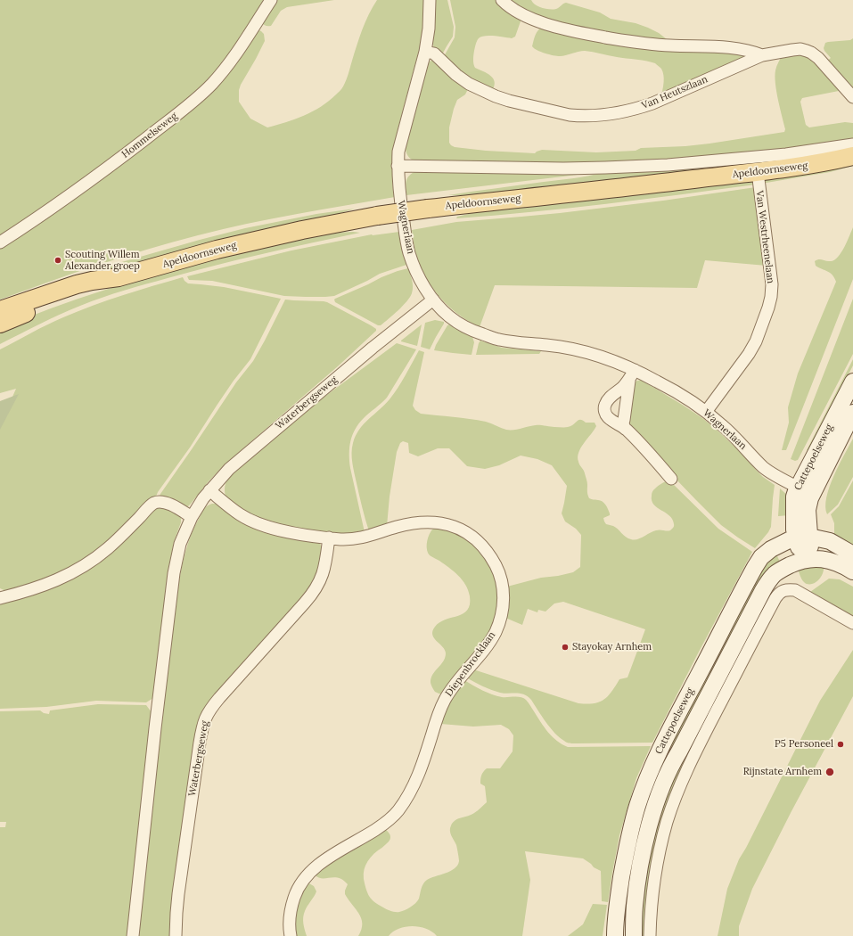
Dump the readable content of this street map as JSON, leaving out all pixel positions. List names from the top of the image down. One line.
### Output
{"streets":{"main road":["Apeldoornseweg"],"street":["Van Heutszlaan","Hommelseweg","Wagnerlaan","Van Westrheenelaan","Waterbergseweg","Cattepoelseweg","Diepenbrocklaan"]},"crossings":[["Van Heutszlaan","Wagnerlaan"],["Apeldoornseweg","Wagnerlaan"],["Apeldoornseweg","Van Westrheenelaan"],["Wagnerlaan","Van Westrheenelaan"],["Wagnerlaan","Waterbergseweg"],["Wagnerlaan","Cattepoelseweg"],["Waterbergseweg","Diepenbrocklaan"]],"places":["Scouting Willem Alexander groep","Stayokay Arnhem","P5 Personeel","Rijnstate Arnhem"]}
